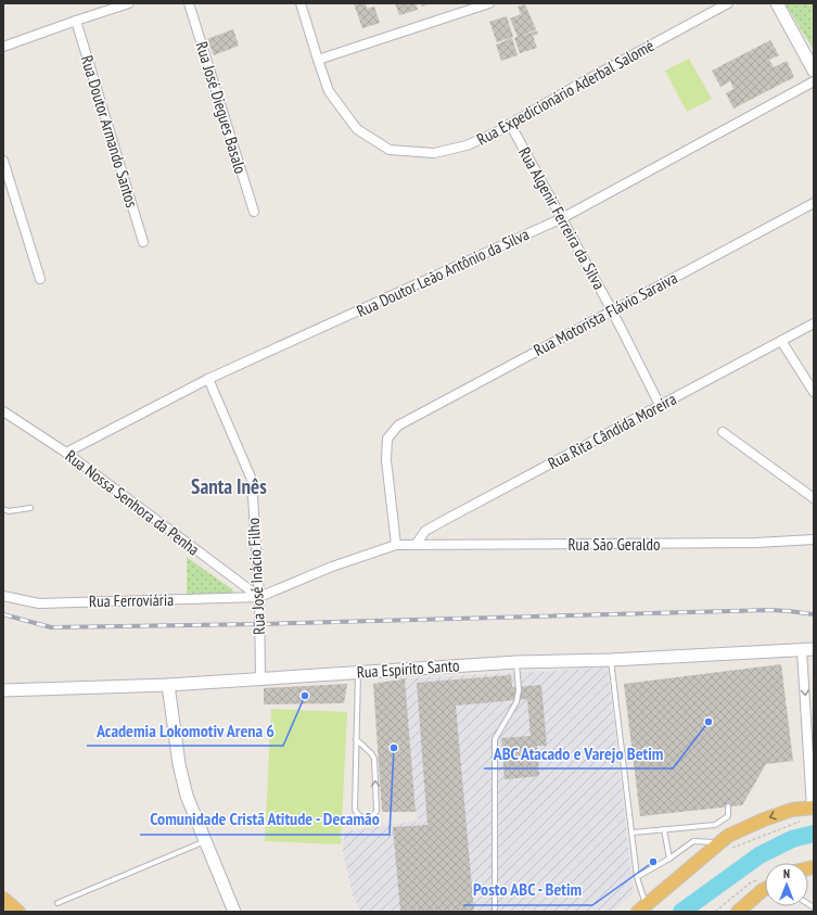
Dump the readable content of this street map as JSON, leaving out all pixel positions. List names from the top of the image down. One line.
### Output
{"streets":{"street":["Rua Expedicionário Aderbal Salomé","Rua José Diegues Basalo","Rua Doutor Armando Santos","Rua Algenir Ferreira da Silva","Rua Doutor Leão Antônio da Silva","Rua Motorista Flávio Saraiva","Rua Rita Cândida Moreira","Rua Nossa Senhora da Penha","Rua São Geraldo","Rua José Inácio Filho","Rua Ferroviária","Rua Espírito Santo"]},"crossings":[["Rua Expedicionário Aderbal Salomé","Rua Algenir Ferreira da Silva"],["Rua Algenir Ferreira da Silva","Rua Doutor Leão Antônio da Silva"],["Rua Algenir Ferreira da Silva","Rua Motorista Flávio Saraiva"],["Rua Algenir Ferreira da Silva","Rua Rita Cândida Moreira"],["Rua Doutor Leão Antônio da Silva","Rua Nossa Senhora da Penha"],["Rua Doutor Leão Antônio da Silva","Rua José Inácio Filho"],["Rua Motorista Flávio Saraiva","Rua São Geraldo"],["Rua Rita Cândida Moreira","Rua São Geraldo"],["Rua Nossa Senhora da Penha","Rua São Geraldo"],["Rua Nossa Senhora da Penha","Rua José Inácio Filho"],["Rua Nossa Senhora da Penha","Rua Ferroviária"],["Rua São Geraldo","Rua José Inácio Filho"],["Rua São Geraldo","Rua Ferroviária"],["Rua José Inácio Filho","Rua Ferroviária"],["Rua José Inácio Filho","Rua Espírito Santo"]],"districts":["Santa Inês"],"places":["Academia Lokomotiv Arena 6","ABC Atacado e Varejo Betim","Comunidade Cristã Atitude - Decamão","Posto ABC - Betim"],"north":"top"}
